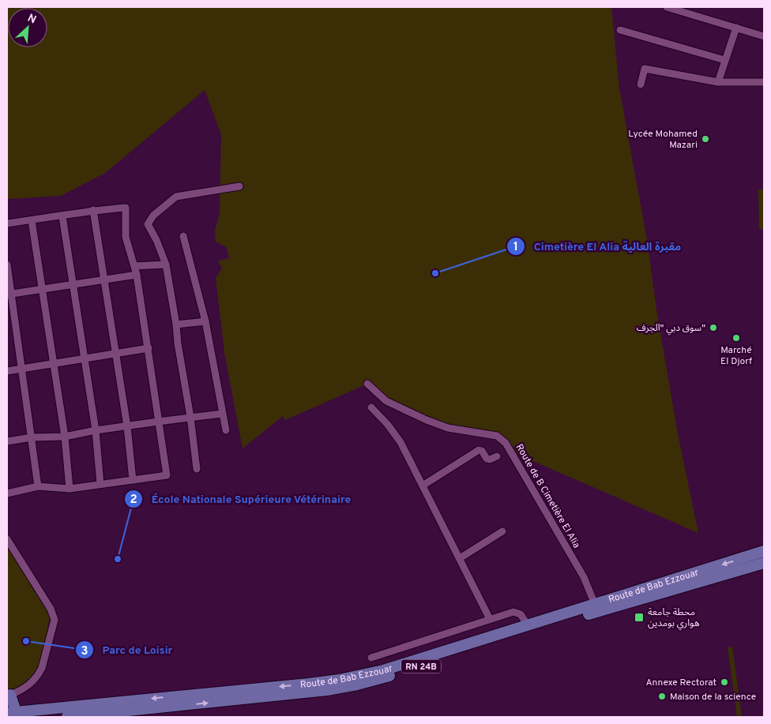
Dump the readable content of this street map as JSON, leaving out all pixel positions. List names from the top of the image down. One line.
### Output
{"streets":{"main road":["Route de Bab Ezzouar","RN 24B"],"street":["Route de B Cimetière El Alia"]},"crossings":[["Route de B Cimetière El Alia","Route de Bab Ezzouar"]],"places":{"other":["Lycée Mohamed Mazari","Cimetière El Alia مقبرة العالية","سوق دبي \"الجرف\"","Marché El Djorf","École Nationale Supérieure Vétérinaire","Parc de Loisir","Annexe Rectorat","Maison de la science"],"transit":["محطة جامعة هواري بومدين"]},"north":"top right"}
